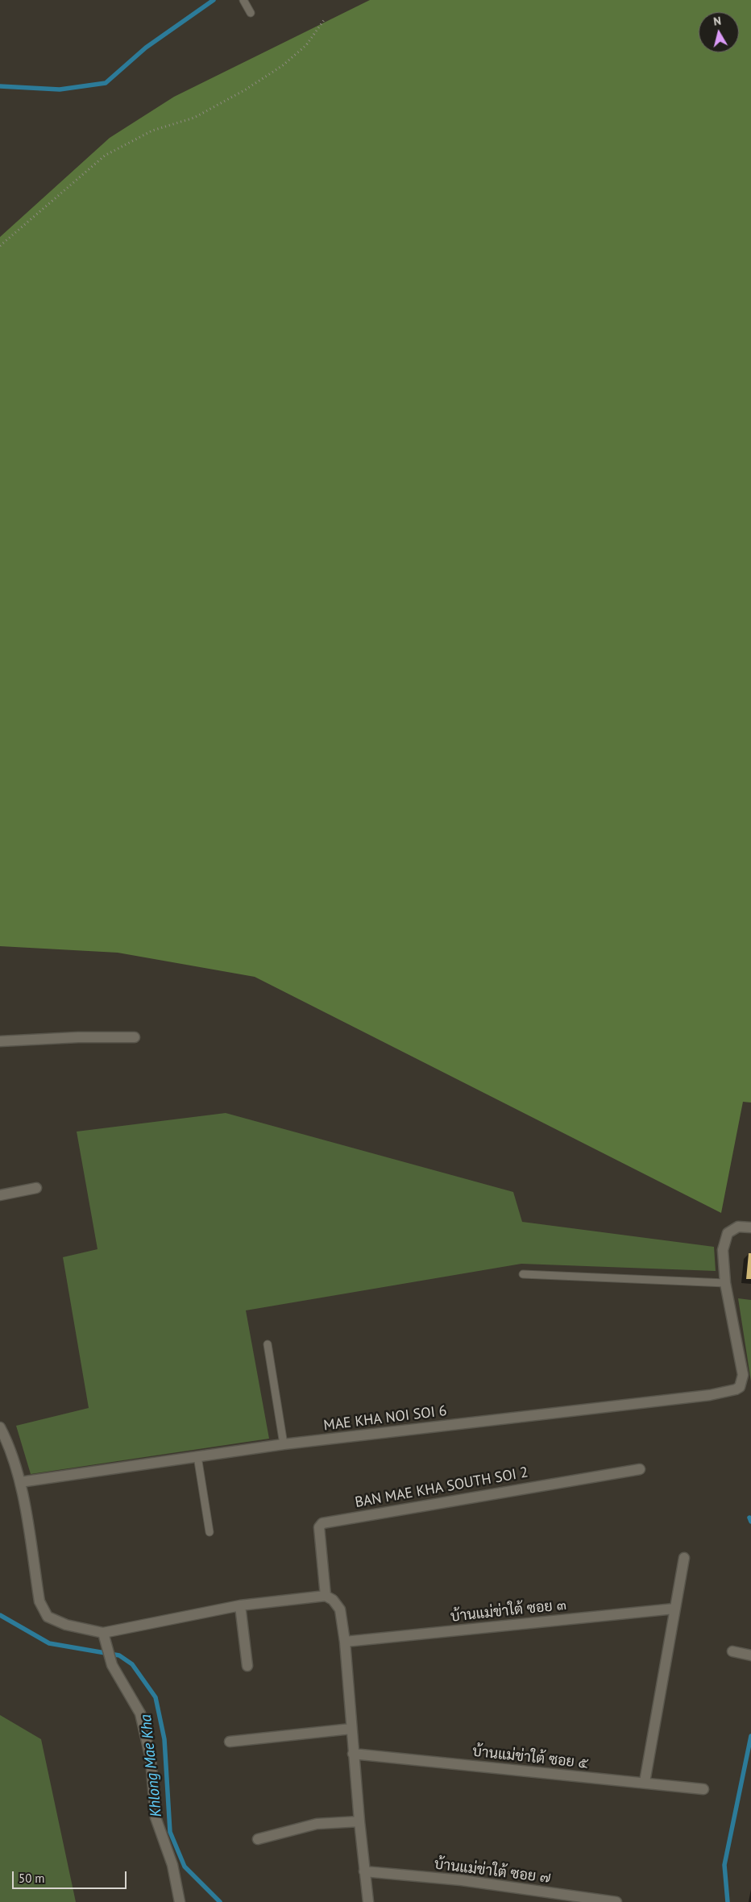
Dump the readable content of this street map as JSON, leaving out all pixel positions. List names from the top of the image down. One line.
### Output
{"streets":{"street":["MAE KHA NOI SOI 6","BAN MAE KHA SOUTH SOI 2","บ้านแม่ข่าใต้ ซอย ๓","บ้านแม่ข่าใต้ ซอย ๕","บ้านแม่ข่าใต้ ซอย ๗"]},"water":["Khlong Mae Kha"],"scale_bar":"50 m","north":"top"}
